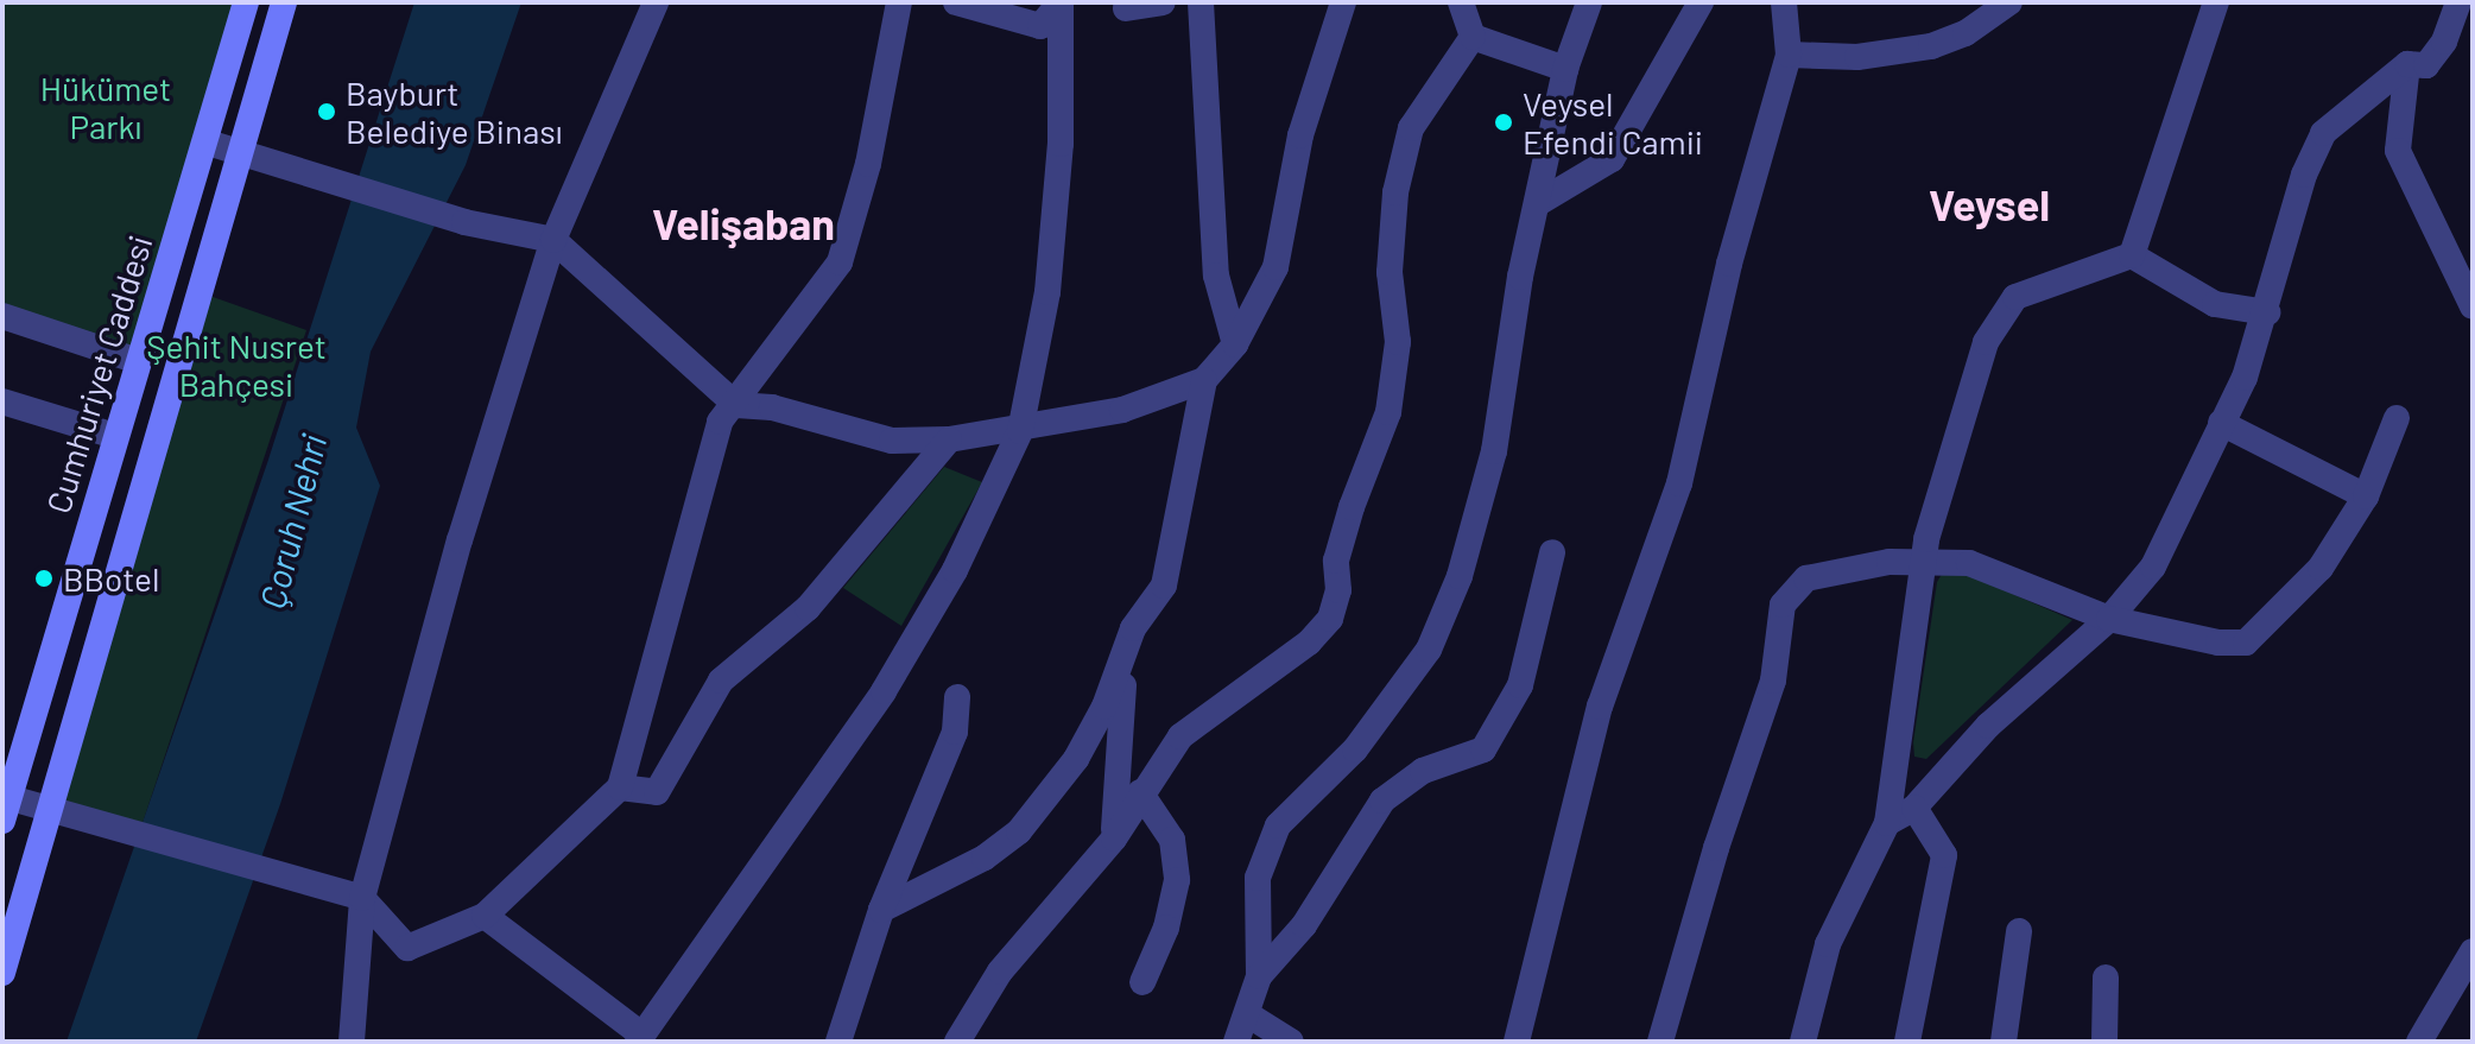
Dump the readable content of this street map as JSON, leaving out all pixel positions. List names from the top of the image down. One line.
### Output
{"streets":{"main road":["Cumhuriyet Caddesi"]},"districts":["Veysel","Velişaban"],"water":["Çoruh Nehri"],"parks":["Hükümet Parkı","Şehit Nusret Bahçesi"],"places":["Bayburt Belediye Binası","Veysel Efendi Camii","BBotel"]}
